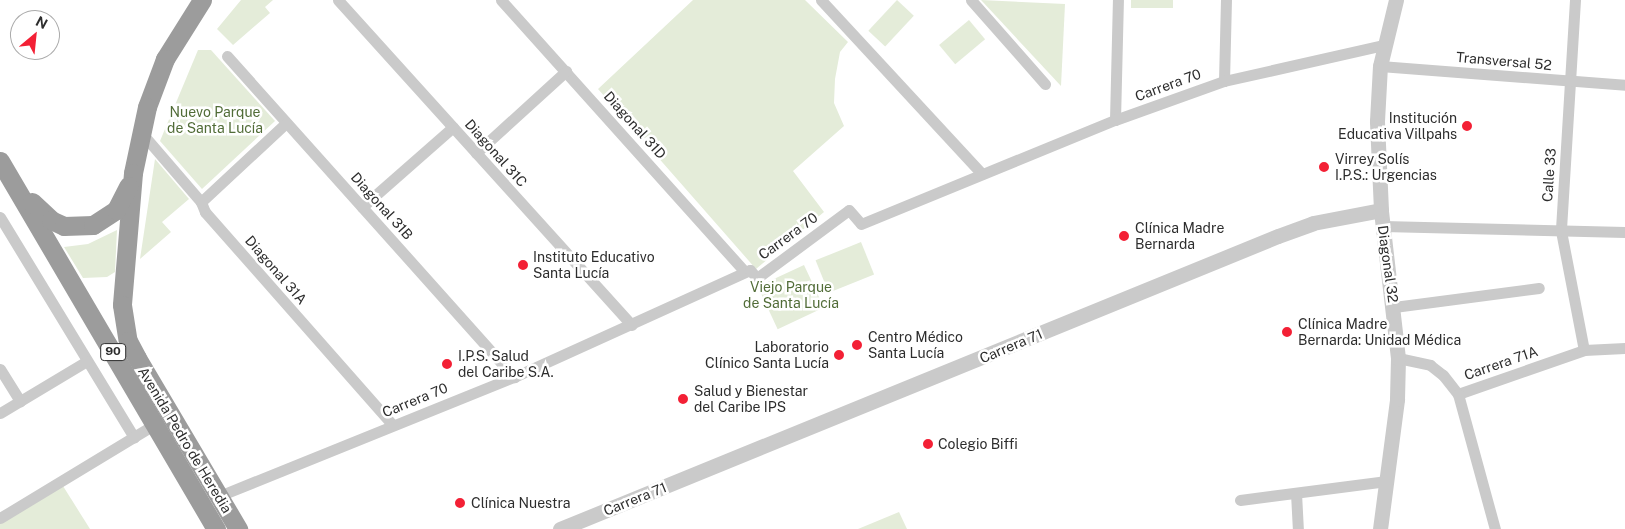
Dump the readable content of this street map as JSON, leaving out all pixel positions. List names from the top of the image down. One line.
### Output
{"streets":{"highway":["90","Avenida Pedro de Heredia"],"street":["Transversal 52","Carrera 70","Diagonal 31D","Diagonal 31C","Calle 33","Diagonal 31B","Diagonal 32","Diagonal 31A","Carrera 71","Carrera 71A"]},"crossings":[["Transversal 52","Calle 33"],["Transversal 52","Diagonal 32"],["Carrera 70","Diagonal 31D"],["Carrera 70","Diagonal 31C"],["Carrera 70","Diagonal 31B"],["Carrera 70","Diagonal 32"],["Carrera 70","Diagonal 31A"],["Carrera 70","Avenida Pedro de Heredia"],["Calle 33","Carrera 71A"],["Diagonal 32","Carrera 71"],["Diagonal 32","Carrera 71A"],["Diagonal 31A","90"],["90","Avenida Pedro de Heredia"]],"parks":["Nuevo Parque de Santa Lucía","Viejo Parque de Santa Lucía"],"places":["Institución Educativa Villpahs","Virrey Solís I.P.S.: Urgencias","Clínica Madre Bernarda","Instituto Educativo Santa Lucía","Clínica Madre Bernarda: Unidad Médica","Centro Médico Santa Lucía","Laboratorio Clínico Santa Lucía","I.P.S. Salud del Caribe S.A.","Salud y Bienestar del Caribe IPS","Colegio Biffi","Clínica Nuestra"],"north":"top right"}
